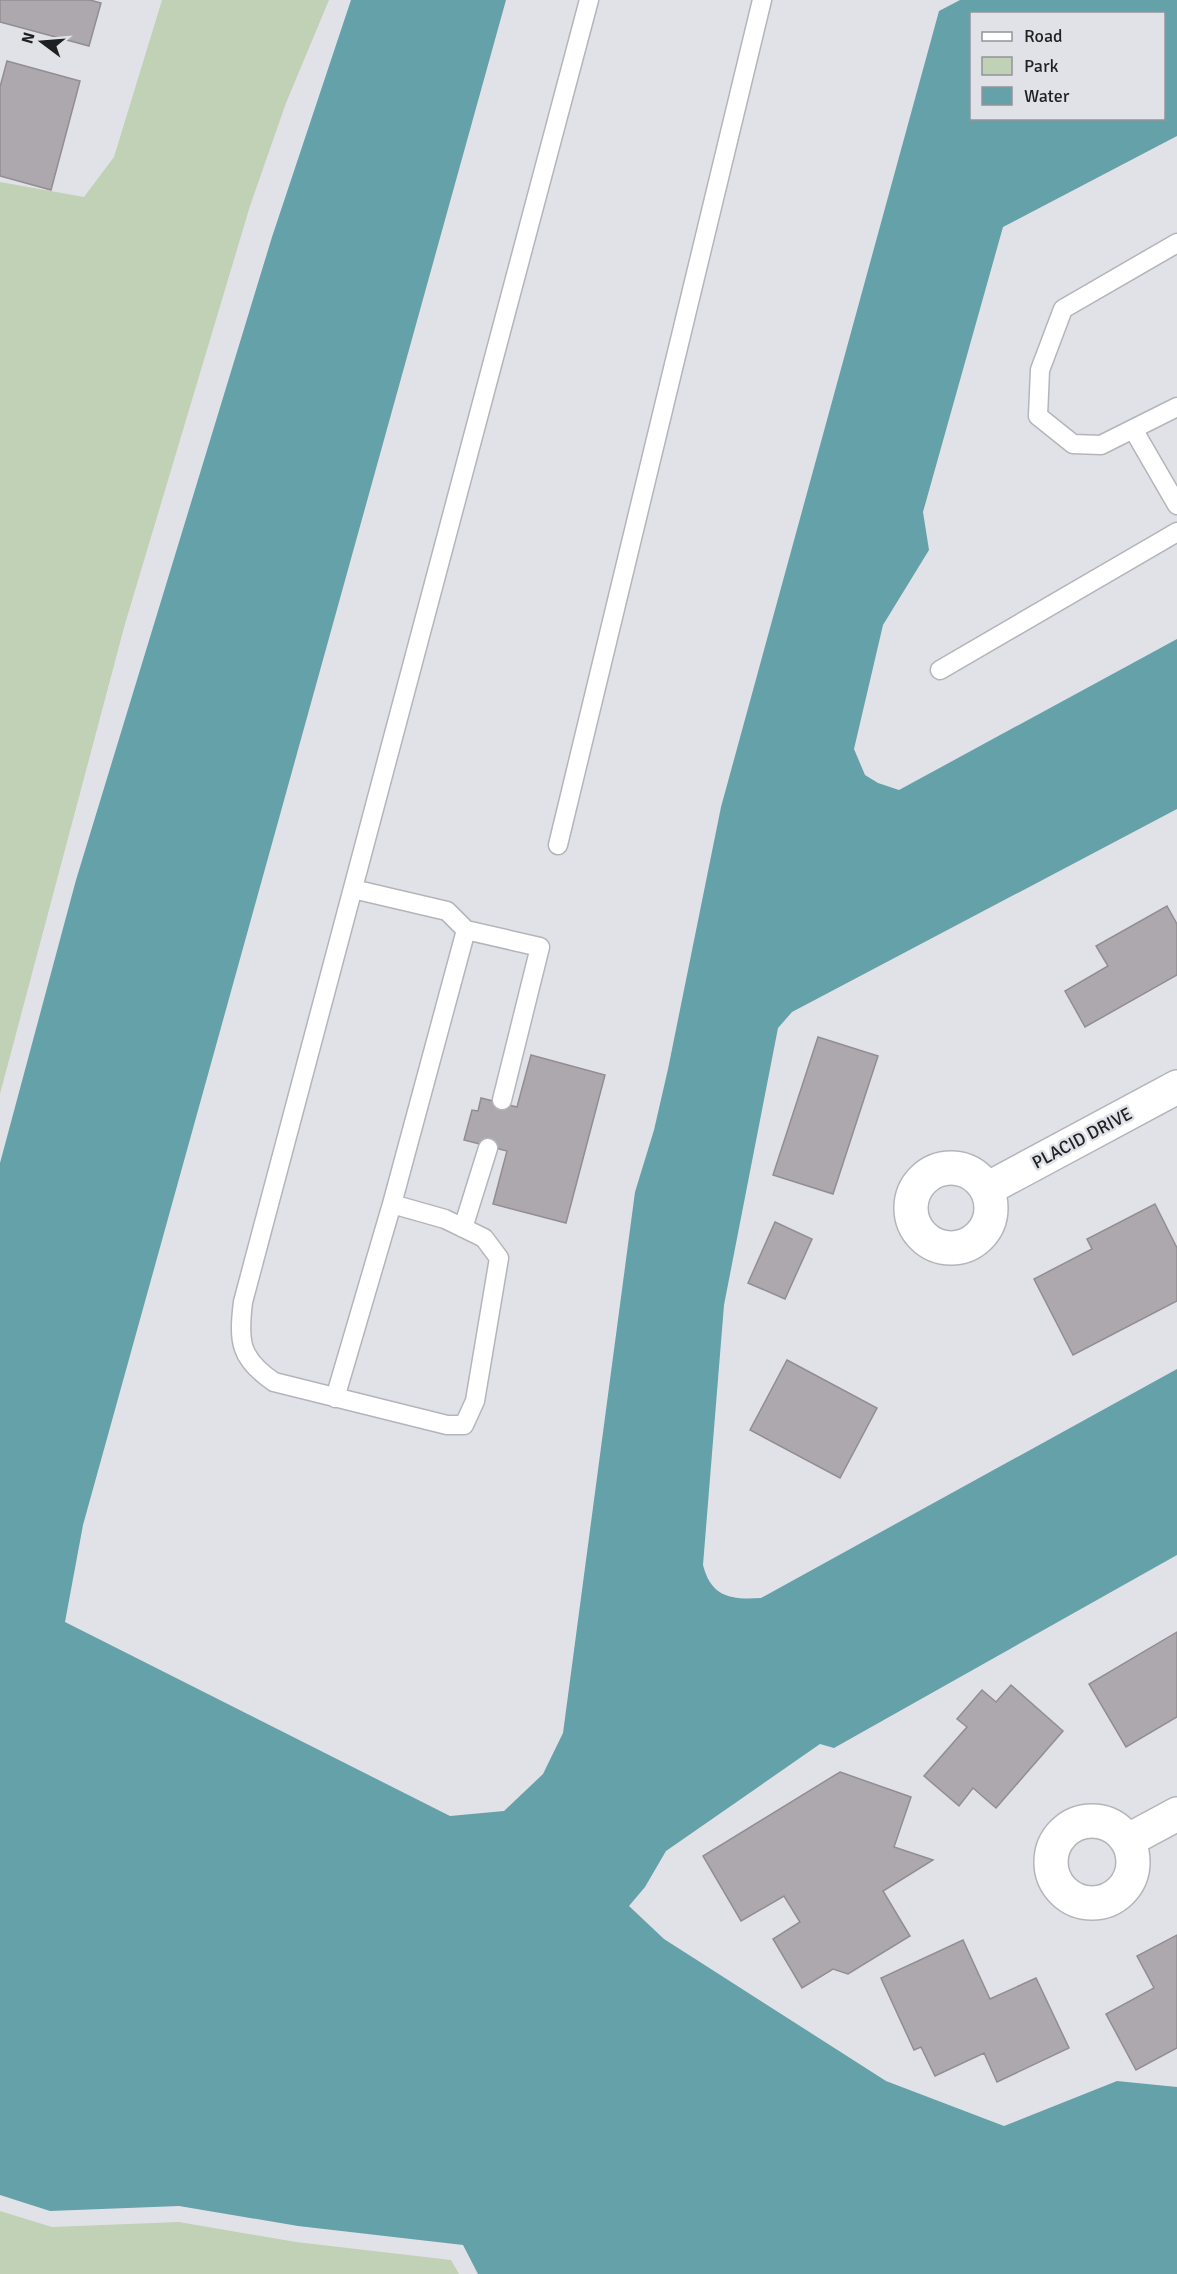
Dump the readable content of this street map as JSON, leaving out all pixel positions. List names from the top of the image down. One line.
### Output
{"streets":{"street":["PLACID DRIVE"]},"legend":["Road","Park","Water"],"north":"left"}
